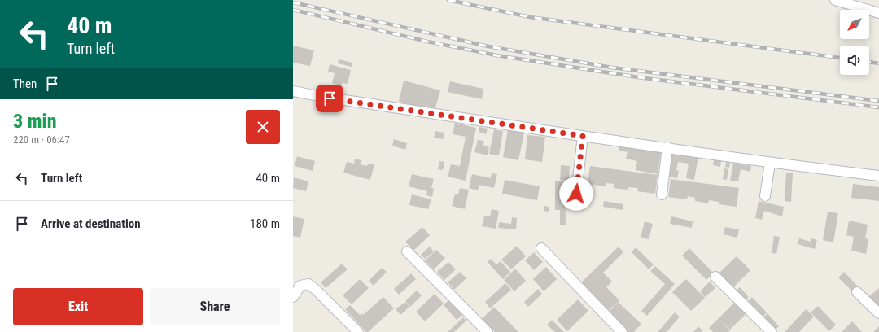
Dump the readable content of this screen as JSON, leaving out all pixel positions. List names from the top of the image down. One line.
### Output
{"north":"bottom left","page":{"turn":["40 m","Turn left"],"then":"Then","heading":["3 min","220 m · 06:47"],"list":[{"name":"Turn left","value":"40 m"},{"name":"Arrive at destination","value":"180 m"}],"buttons":["Exit","Share"]}}
